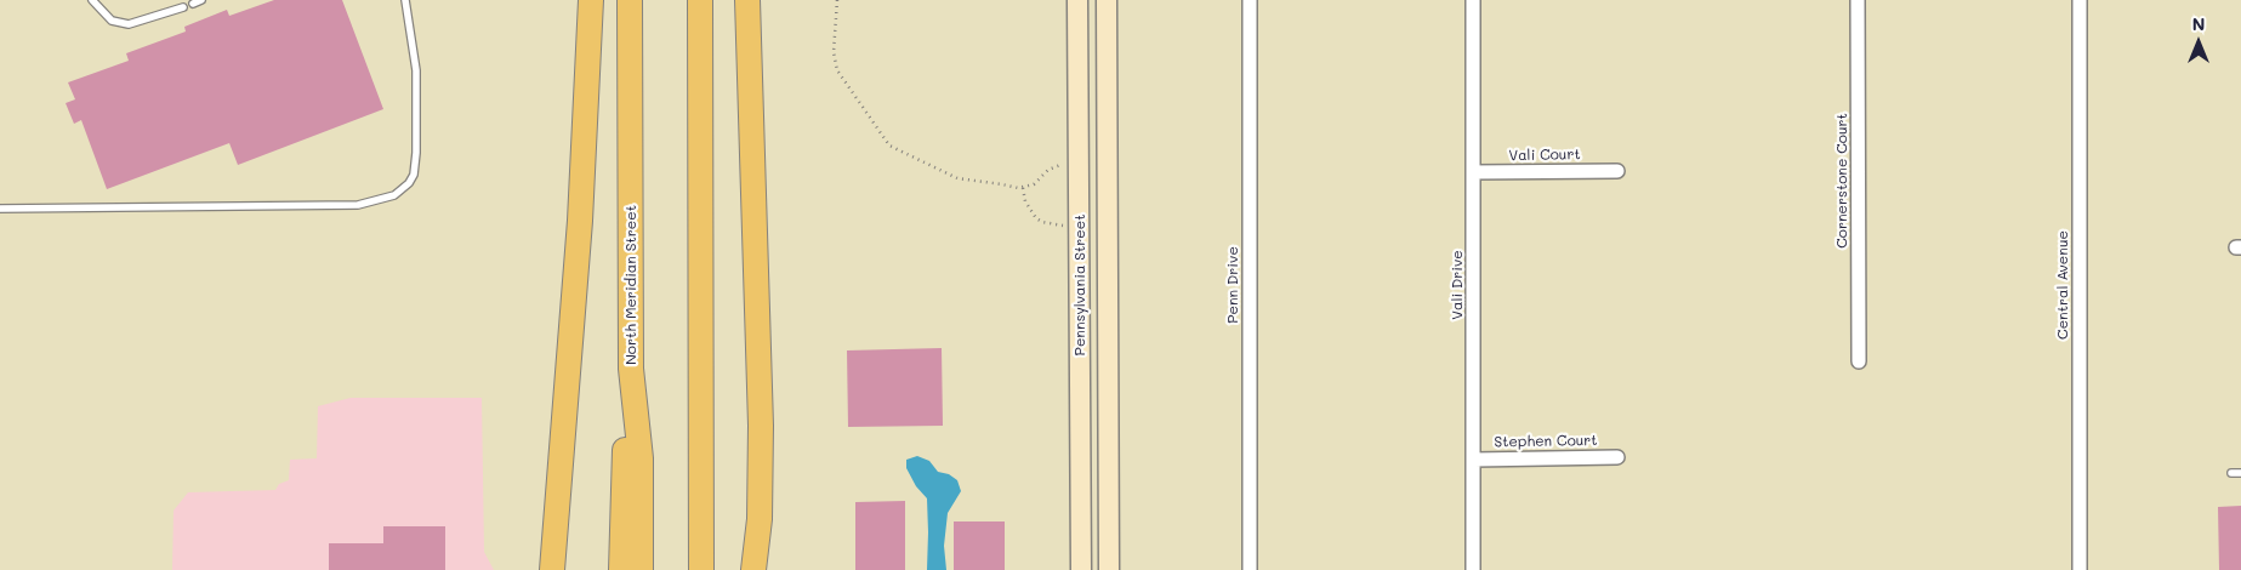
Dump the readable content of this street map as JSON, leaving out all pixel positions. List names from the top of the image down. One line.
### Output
{"streets":{"highway":["North Meridian Street"],"main road":["Pennsylvania Street"],"street":["Vali Court","Cornerstone Court","Penn Drive","Vali Drive","Central Avenue","Stephen Court"]},"crossings":[["Vali Court","Vali Drive"],["Vali Drive","Stephen Court"]],"north":"top"}
